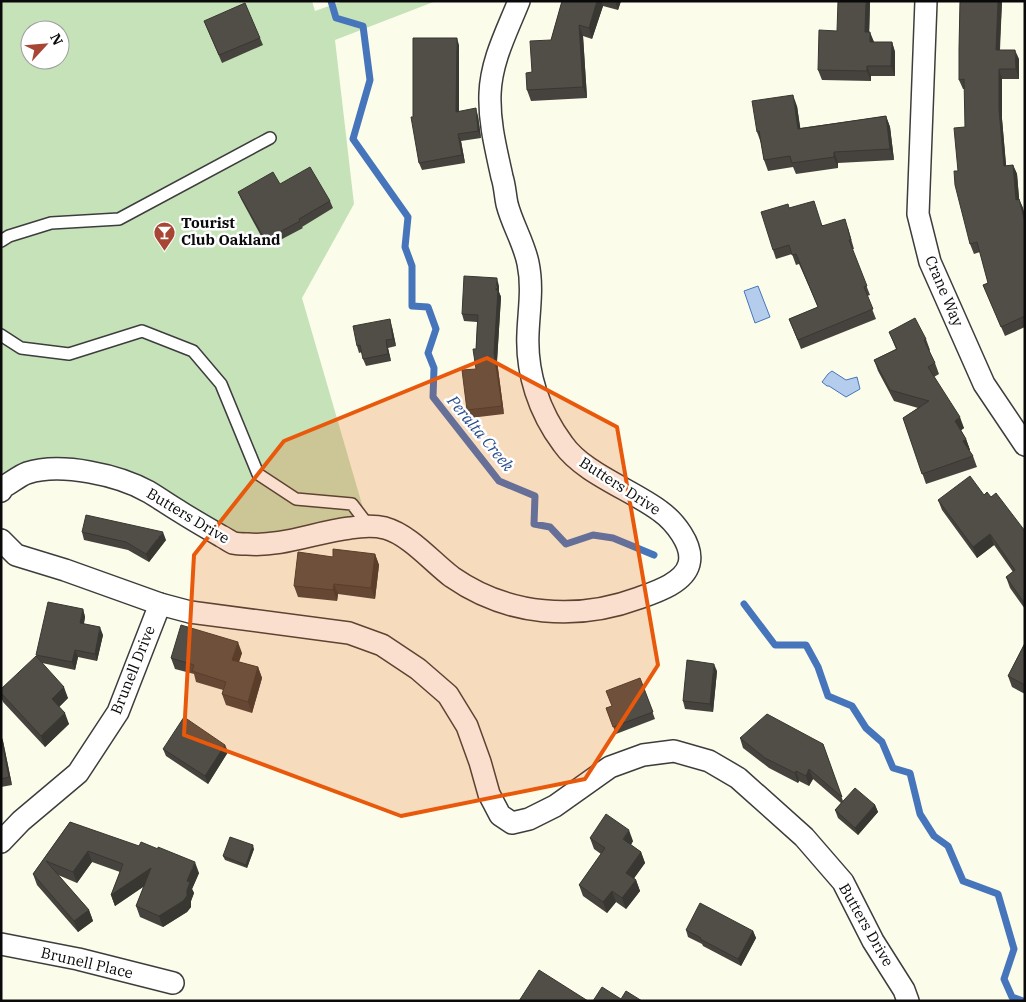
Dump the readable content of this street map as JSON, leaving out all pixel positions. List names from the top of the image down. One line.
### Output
{"streets":{"street":["Crane Way","Butters Drive","Brunell Drive","Brunell Place"]},"crossings":[["Butters Drive","Brunell Drive"]],"water":["Peralta Creek"],"places":{"bar":["Tourist Club Oakland"]},"north":"top right"}
